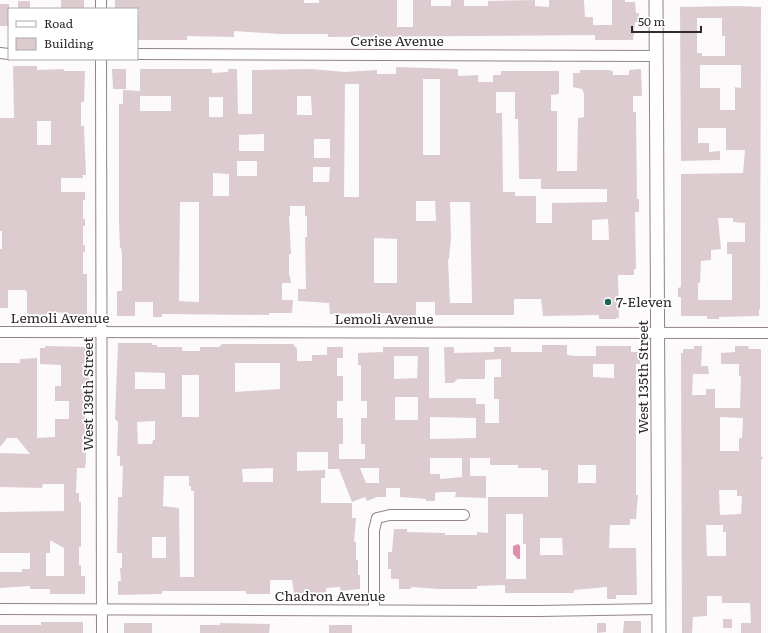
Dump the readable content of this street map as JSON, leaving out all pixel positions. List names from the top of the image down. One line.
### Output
{"streets":{"street":["Cerise Avenue","Lemoli Avenue","West 135th Street","West 139th Street","Chadron Avenue"]},"crossings":[["Cerise Avenue","West 135th Street"],["Lemoli Avenue","West 135th Street"],["Lemoli Avenue","West 139th Street"],["West 135th Street","Chadron Avenue"],["West 139th Street","Chadron Avenue"]],"places":["7-Eleven"],"legend":["Road","Building"],"scale_bar":"50 m"}
